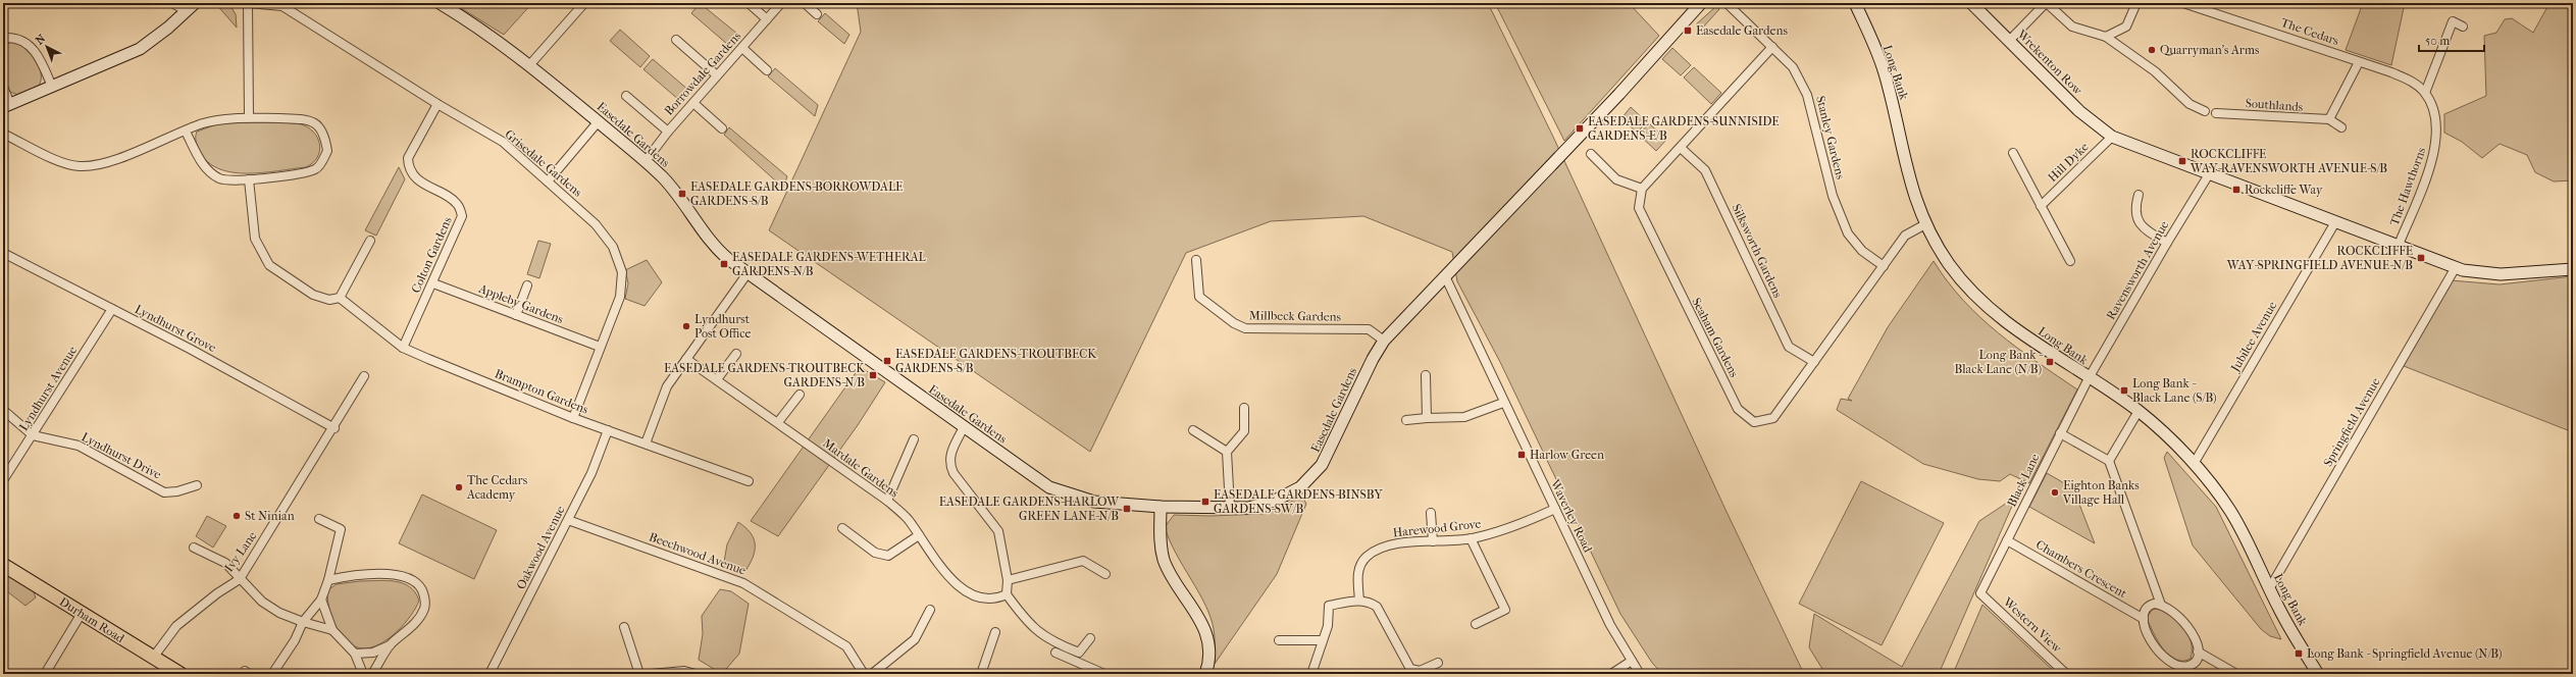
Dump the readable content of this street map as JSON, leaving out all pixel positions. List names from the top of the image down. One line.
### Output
{"streets":{"main road":["Durham Road"],"street":["The Cedars","Wrekenton Row","Long Bank","Borrowdale Gardens","Southlands","Easedale Gardens","Stanley Gardens","Hill Dyke","Grisedale Gardens","The Hawthorns","Silksworth Gardens","Colton Gardens","Ravensworth Avenue","Appleby Gardens","Millbeck Gardens","Lyndhurst Grove","Jubilee Avenue","Seaham Gardens","Lyndhurst Avenue","Brampton Gardens","Springfield Avenue","Lyndhurst Drive","Mardale Gardens","Black Lane","Waverley Road","Harewood Grove","Oakwood Avenue","Ivy Lane","Beechwood Avenue","Chambers Crescent","Western View"]},"crossings":[["Wrekenton Row","Hill Dyke"],["Long Bank","Ravensworth Avenue"],["Long Bank","Jubilee Avenue"],["Long Bank","Seaham Gardens"],["Long Bank","Springfield Avenue"],["Long Bank","Black Lane"],["Borrowdale Gardens","Easedale Gardens"],["Easedale Gardens","Millbeck Gardens"],["Easedale Gardens","Waverley Road"],["Stanley Gardens","Seaham Gardens"],["Grisedale Gardens","Colton Gardens"],["Grisedale Gardens","Appleby Gardens"],["Grisedale Gardens","Brampton Gardens"],["Silksworth Gardens","Seaham Gardens"],["Colton Gardens","Appleby Gardens"],["Colton Gardens","Brampton Gardens"],["Ravensworth Avenue","Black Lane"],["Lyndhurst Grove","Lyndhurst Avenue"],["Lyndhurst Grove","Ivy Lane"],["Lyndhurst Avenue","Lyndhurst Drive"],["Brampton Gardens","Oakwood Avenue"],["Black Lane","Chambers Crescent"],["Black Lane","Western View"],["Waverley Road","Harewood Grove"],["Oakwood Avenue","Beechwood Avenue"],["Ivy Lane","Durham Road"]],"places":{"transit":["Easedale Gardens","EASEDALE GARDENS-SUNNISIDE GARDENS-E/B","ROCKCLIFFE WAY-RAVENSWORTH AVENUE-S/B","Rockcliffe Way","EASEDALE GARDENS-BORROWDALE GARDENS-S/B","ROCKCLIFFE WAY-SPRINGFIELD AVENUE-N/B","EASEDALE GARDENS-WETHERAL GARDENS-N/B","EASEDALE GARDENS-TROUTBECK GARDENS-S/B","Long Bank - Black Lane (N/B)","EASEDALE GARDENS-TROUTBECK GARDENS-N/B","Long Bank - Black Lane (S/B)","Harlow Green","EASEDALE GARDENS-BINSBY GARDENS-SW/B","EASEDALE GARDENS-HARLOW GREEN LANE-N/B","Long Bank - Springfield Avenue (N/B)"],"other":["Quarryman's Arms","Lyndhurst Post Office","The Cedars Academy","Eighton Banks Village Hall","St Ninian"]},"scale_bar":"50 m","north":"top left"}
